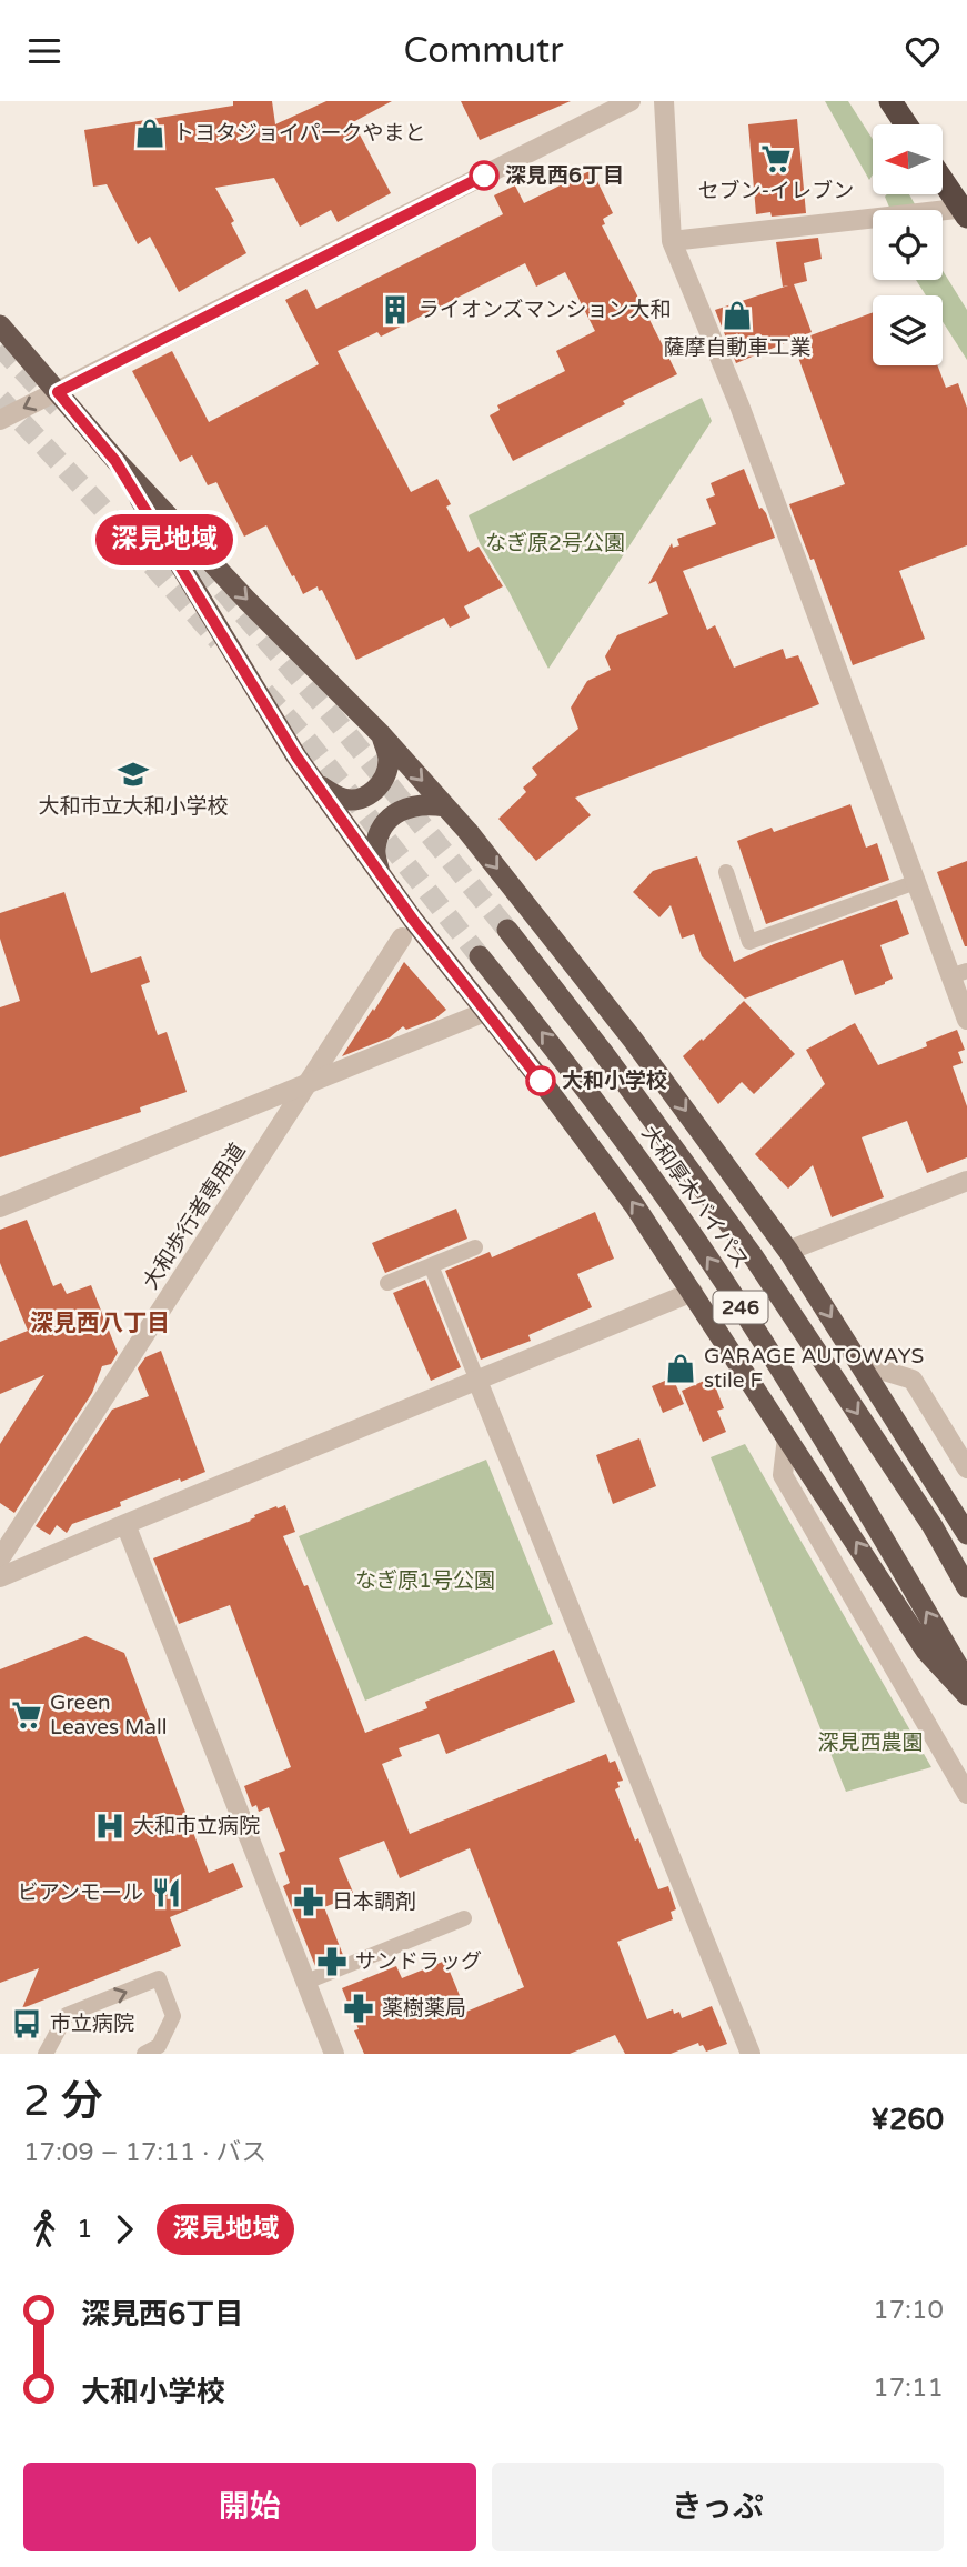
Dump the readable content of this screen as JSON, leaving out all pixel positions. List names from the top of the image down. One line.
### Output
{"streets":{"highway":["大和厚木バイパス","246"],"street":["大和歩行者専用道"]},"districts":["深見西八丁目"],"parks":["なぎ原2号公園","なぎ原1号公園","深見西農園"],"places":{"shop":["トヨタジョイパークやまと","薩摩自動車工業","GARAGE AUTOWAYS stile F"],"supermarket":["セブン-イレブン","Green Leaves Mall"],"other":["深見西6丁目","大和小学校"],"building":["ライオンズマンション大和"],"school or university":["大和市立大和小学校"],"hospital":["大和市立病院"],"restaurant":["ビアンモール"],"pharmacy":["日本調剤","サンドラッグ","薬樹薬局"],"bus stop":["市立病院"]},"lines":["bus line 深見地域"],"north":"left","page":{"header":"Commutr","on_map":"深見地域","heading":["2 分","17:09 – 17:11 · バス","¥260"],"legs":["1","深見地域"],"list":[{"name":"深見西6丁目","value":"17:10"},{"name":"大和小学校","value":"17:11"}],"buttons":["開始","きっぷ"]}}
